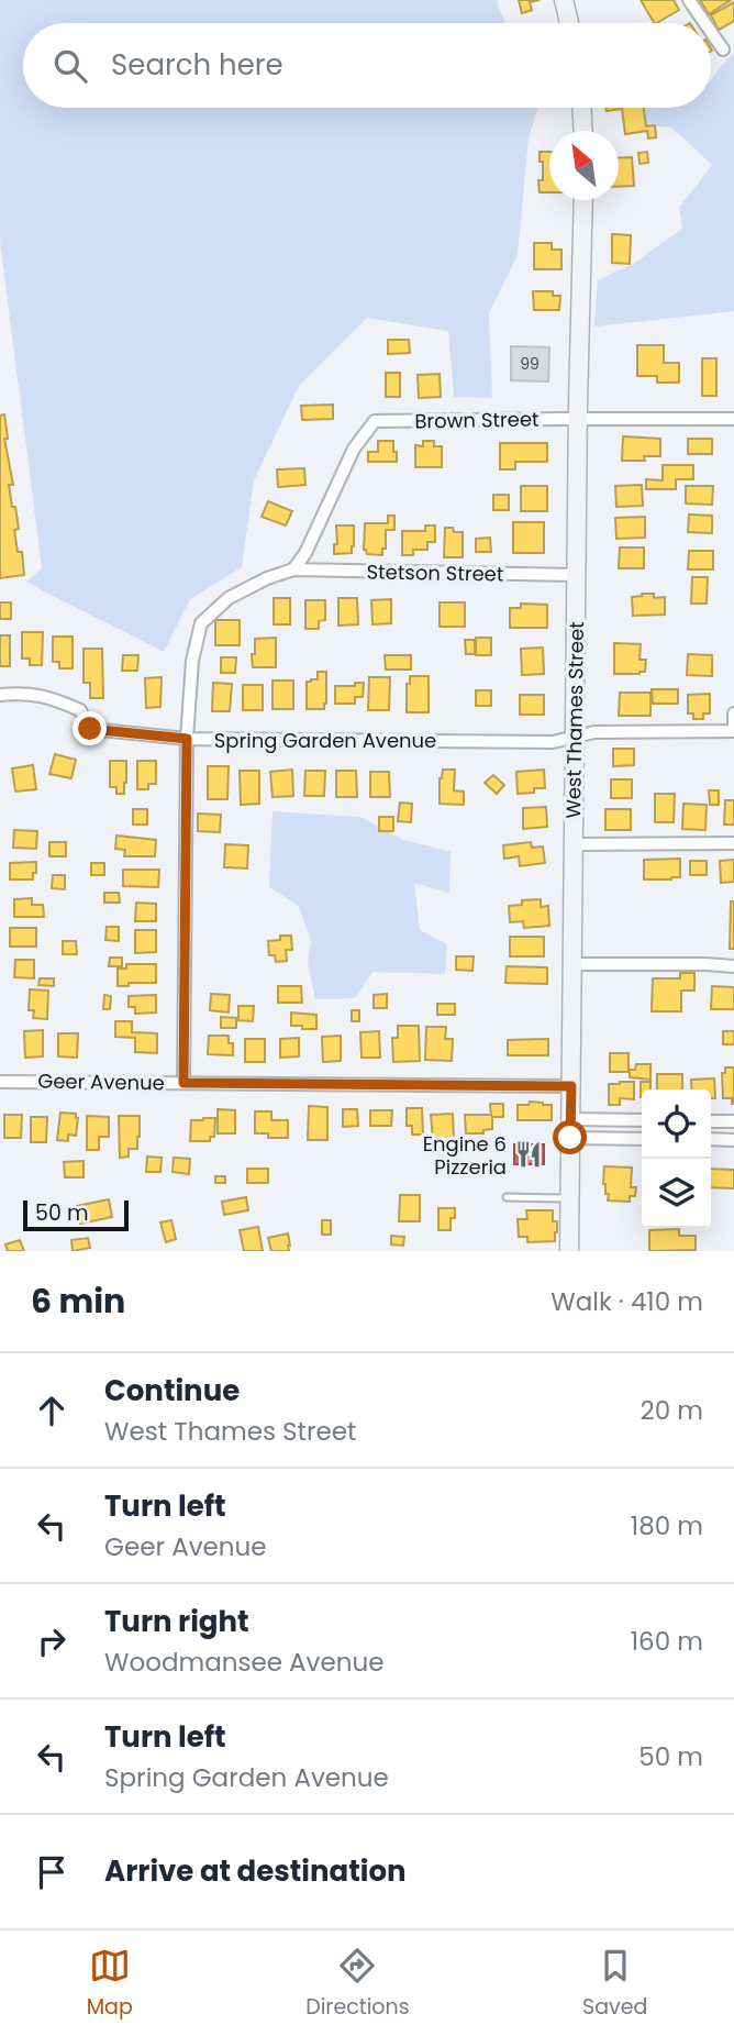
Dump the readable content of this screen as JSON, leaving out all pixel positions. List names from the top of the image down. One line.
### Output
{"streets":{"main road":["West Thames Street"],"street":["Brown Street","Stetson Street","Spring Garden Avenue","Geer Avenue"]},"crossings":[["Brown Street","Stetson Street"],["Brown Street","West Thames Street"],["Stetson Street","West Thames Street"],["West Thames Street","Spring Garden Avenue"],["West Thames Street","Geer Avenue"]],"places":{"restaurant":["Engine 6 Pizzeria"]},"house_numbers":["99"],"scale_bar":"50 m","north":"top left","page":{"search":"Search here","scale":"50 m","heading":["6 min","Walk · 410 m"],"list":[["Continue","West Thames Street","20 m"],["Turn left","Geer Avenue","180 m"],["Turn right","Woodmansee Avenue","160 m"],["Turn left","Spring Garden Avenue","50 m"],"Arrive at destination"],"nav":["Map","Directions","Saved"]}}
